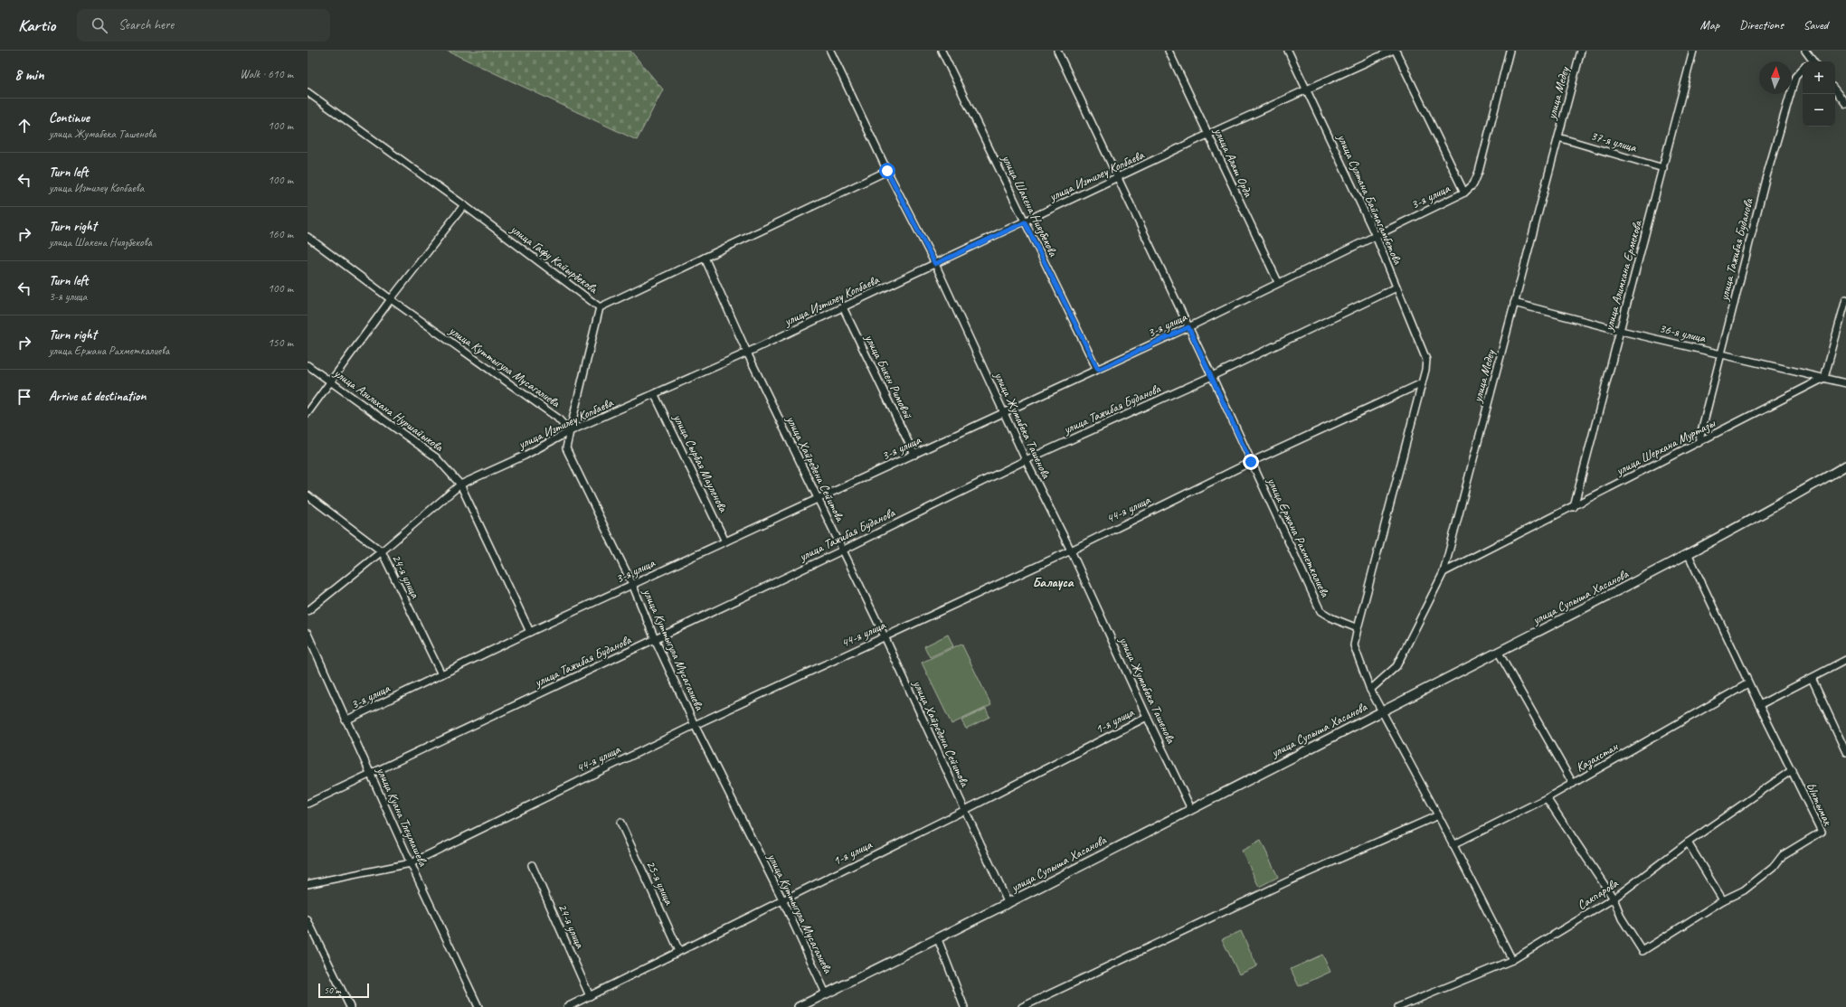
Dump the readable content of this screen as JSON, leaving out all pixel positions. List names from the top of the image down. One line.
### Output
{"streets":{"street":["улица Медеу","37-я улица","улица Алаш Орда","улица Изтилеу Копбаева","3-я улица","улица Султана Баймагамбетова","улица Шакена Ниязбекова","улица Тажибая Буданова","улица Гафу Кайырбекова","улица Алимхана Ермекова","36-я улица","улица Куттыгула Мусагалиева","улица Бикен Римовой","улица Азильхана Нуршайыкова","улица Жумабека Ташенова","улица Шерхана Муртазы","улица Сырбая Мауленова","улица Хайредена Сейитова","44-я улица","улица Ержана Рахметкалиева","24-я улица","улица Супыша Хасанова","1-я улица","Казахстан","Ынтымак","улица Куана Тлеумашева","25-я улица","Сакпарова"]},"crossings":[["улица Медеу","37-я улица"],["улица Медеу","36-я улица"],["улица Медеу","улица Шерхана Муртазы"],["37-я улица","улица Алимхана Ермекова"],["улица Алаш Орда","улица Изтилеу Копбаева"],["улица Алаш Орда","3-я улица"],["улица Изтилеу Копбаева","улица Султана Баймагамбетова"],["улица Изтилеу Копбаева","улица Шакена Ниязбекова"],["улица Изтилеу Копбаева","улица Куттыгула Мусагалиева"],["улица Изтилеу Копбаева","улица Бикен Римовой"],["улица Изтилеу Копбаева","улица Азильхана Нуршайыкова"],["улица Изтилеу Копбаева","улица Жумабека Ташенова"],["улица Изтилеу Копбаева","улица Сырбая Мауленова"],["улица Изтилеу Копбаева","улица Хайредена Сейитова"],["улица Изтилеу Копбаева","улица Ержана Рахметкалиева"],["улица Изтилеу Копбаева","24-я улица"],["3-я улица","улица Султана Баймагамбетова"],["3-я улица","улица Шакена Ниязбекова"],["3-я улица","улица Куттыгула Мусагалиева"],["3-я улица","улица Бикен Римовой"],["3-я улица","улица Азильхана Нуршайыкова"],["3-я улица","улица Жумабека Ташенова"],["3-я улица","улица Сырбая Мауленова"],["3-я улица","улица Хайредена Сейитова"],["3-я улица","улица Ержана Рахметкалиева"],["3-я улица","24-я улица"],["3-я улица","улица Куана Тлеумашева"],["улица Султана Баймагамбетова","улица Тажибая Буданова"],["улица Султана Баймагамбетова","44-я улица"],["улица Тажибая Буданова","36-я улица"],["улица Тажибая Буданова","улица Куттыгула Мусагалиева"],["улица Тажибая Буданова","улица Жумабека Ташенова"],["улица Тажибая Буданова","улица Шерхана Муртазы"],["улица Тажибая Буданова","улица Хайредена Сейитова"],["улица Тажибая Буданова","улица Ержана Рахметкалиева"],["улица Тажибая Буданова","улица Куана Тлеумашева"],["улица Гафу Кайырбекова","улица Жумабека Ташенова"],["улица Гафу Кайырбекова","улица Хайредена Сейитова"],["улица Алимхана Ермекова","36-я улица"],["улица Алимхана Ермекова","улица Шерхана Муртазы"],["36-я улица","улица Шерхана Муртазы"],["улица Куттыгула Мусагалиева","44-я улица"],["улица Куттыгула Мусагалиева","улица Супыша Хасанова"],["улица Куттыгула Мусагалиева","1-я улица"],["улица Жумабека Ташенова","44-я улица"],["улица Жумабека Ташенова","улица Супыша Хасанова"],["улица Жумабека Ташенова","1-я улица"],["улица Хайредена Сейитова","44-я улица"],["улица Хайредена Сейитова","улица Супыша Хасанова"],["улица Хайредена Сейитова","1-я улица"],["44-я улица","улица Ержана Рахметкалиева"],["44-я улица","улица Куана Тлеумашева"],["24-я улица","1-я улица"],["улица Супыша Хасанова","Ынтымак"],["1-я улица","25-я улица"],["Казахстан","Ынтымак"],["Ынтымак","Сакпарова"]],"districts":["Балауса"],"scale_bar":"50 m","north":"top","page":{"header":"Kartio","search":"Search here","nav":["Map","Directions","Saved"],"heading":["8 min","Walk · 610 m"],"map_buttons":["+","−"],"list":[["Continue","улица Жумабека Ташенова","100 m"],["Turn left","улица Изтилеу Копбаева","100 m"],["Turn right","улица Шакена Ниязбекова","160 m"],["Turn left","3-я улица","100 m"],["Turn right","улица Ержана Рахметкалиева","150 m"],"Arrive at destination"],"scale":"50 m"}}
